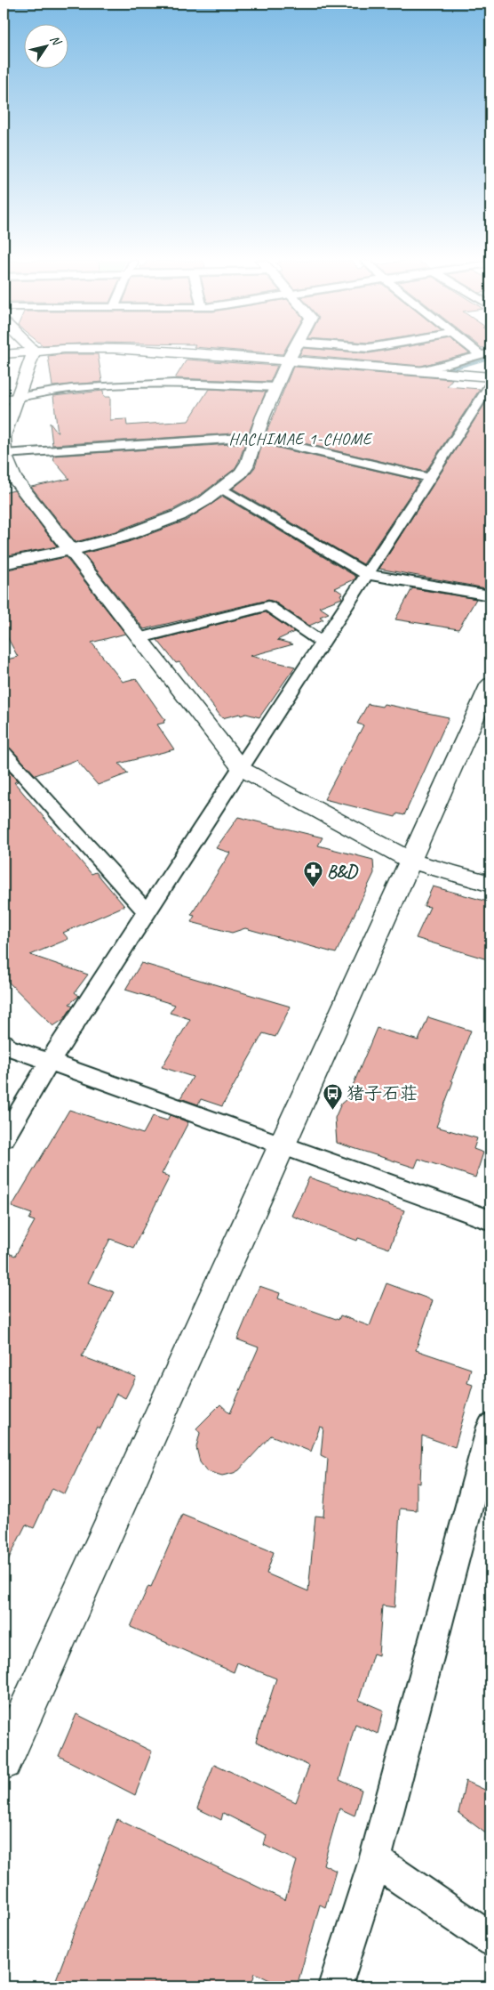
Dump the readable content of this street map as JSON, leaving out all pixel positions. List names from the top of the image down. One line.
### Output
{"districts":["HACHIMAE 1-CHOME"],"places":{"pharmacy":["B&D"],"bus stop":["猪子石荘"]},"north":"top right"}
